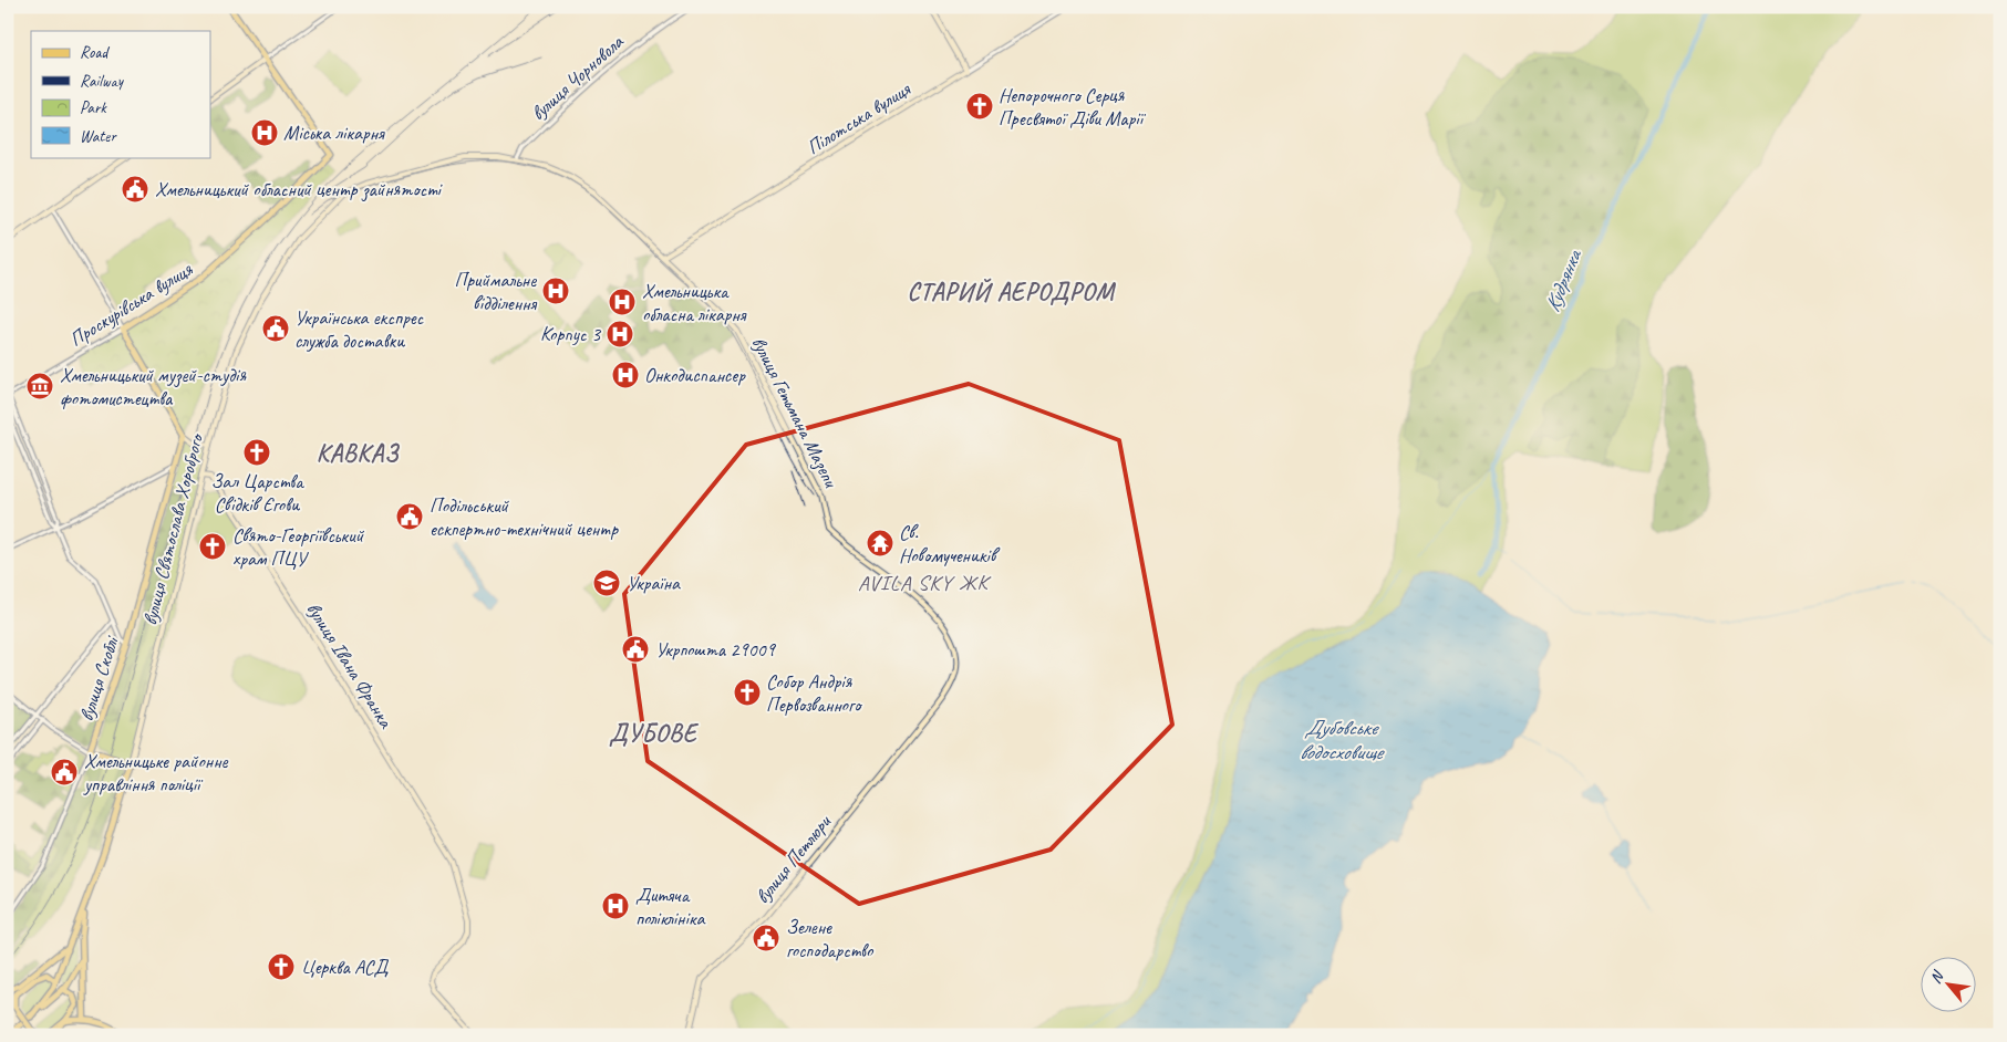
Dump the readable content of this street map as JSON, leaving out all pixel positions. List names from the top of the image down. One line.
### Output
{"streets":{"main road":["Пілотська вулиця","Проскурівська вулиця","вулиця Гетьмана Мазепи","вулиця Святослава Хороброго","вулиця Івана Франка","вулиця Скоблі","вулиця Петлюри"],"street":["вулиця Чорновола"]},"crossings":[["вулиця Чорновола","вулиця Гетьмана Мазепи"],["Пілотська вулиця","вулиця Гетьмана Мазепи"],["вулиця Гетьмана Мазепи","вулиця Святослава Хороброго"],["вулиця Гетьмана Мазепи","вулиця Петлюри"],["вулиця Святослава Хороброго","вулиця Івана Франка"]],"districts":["СТАРИЙ АЕРОДРОМ","КАВКАЗ","AVILA SKY ЖК","ДУБОВЕ"],"water":["Кудрянка","Дубовське водосховище"],"places":{"church":["Непорочного Серця Пресвятої Діви Марії","Зал Царства Свідків Єгови","Свято-Георгіївський храм ПЦУ","Собор Андрія Первозванного","Церква АСД"],"hospital":["Міська лікарня","Приймальне відділення","Хмельницька обласна лікарня","Корпус 3","Онкодиспансер","Дитяча поліклініка"],"public building":["Хмельницький обласний центр зайнятості","Українська експрес служба доставки","Подільський ескпертно-технічний центр","Укрпошта 29009","Хмельницьке районне управління поліції","Зелене господарство"],"museum":["Хмельницький музей-студія фотомистецтва"],"temple":["Св. Новомучеників"],"school or university":["Україна"]},"legend":["Road","Railway","Park","Water"],"north":"top left"}
